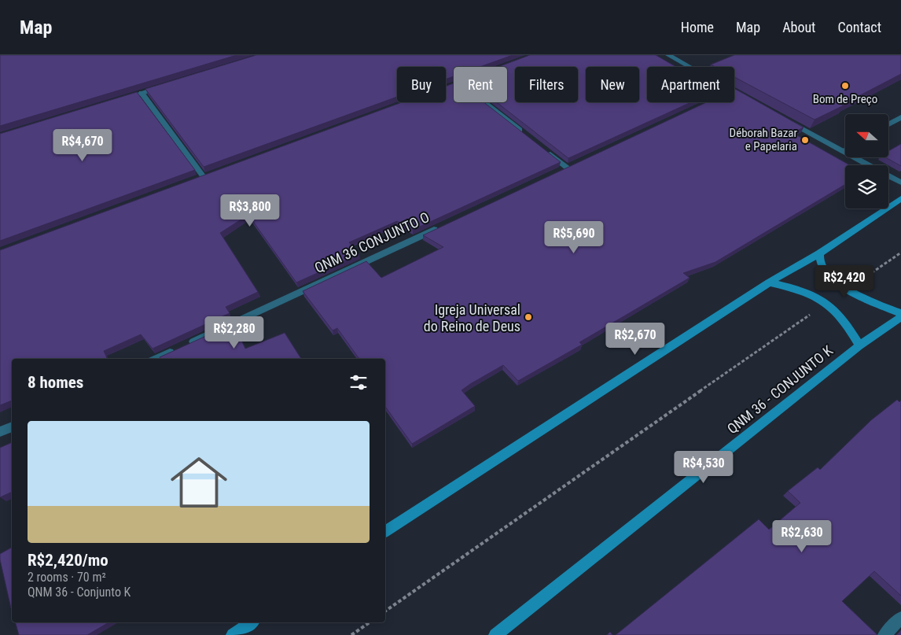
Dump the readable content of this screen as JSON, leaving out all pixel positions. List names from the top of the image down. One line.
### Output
{"streets":{"main road":["QNM 36 - CONJUNTO K"],"street":["QNM 36 CONJUNTO O"]},"places":["Bom de Preço","Déborah Bazar e Papelaria","Igreja Universal do Reino de Deus"],"north":"left","page":{"header":"Map","nav":["Home","Map","About","Contact"],"chip":["Buy","Rent","Filters","New","Apartment"],"price":["R$4,670","R$3,800","R$5,690","R$2,420","R$2,280","R$2,670","R$4,530","R$2,630"],"heading":"8 homes","list":[{"name":"R$2,420/mo","note":"2 rooms · 70 m² · QNM 36 - Conjunto K"}]}}
